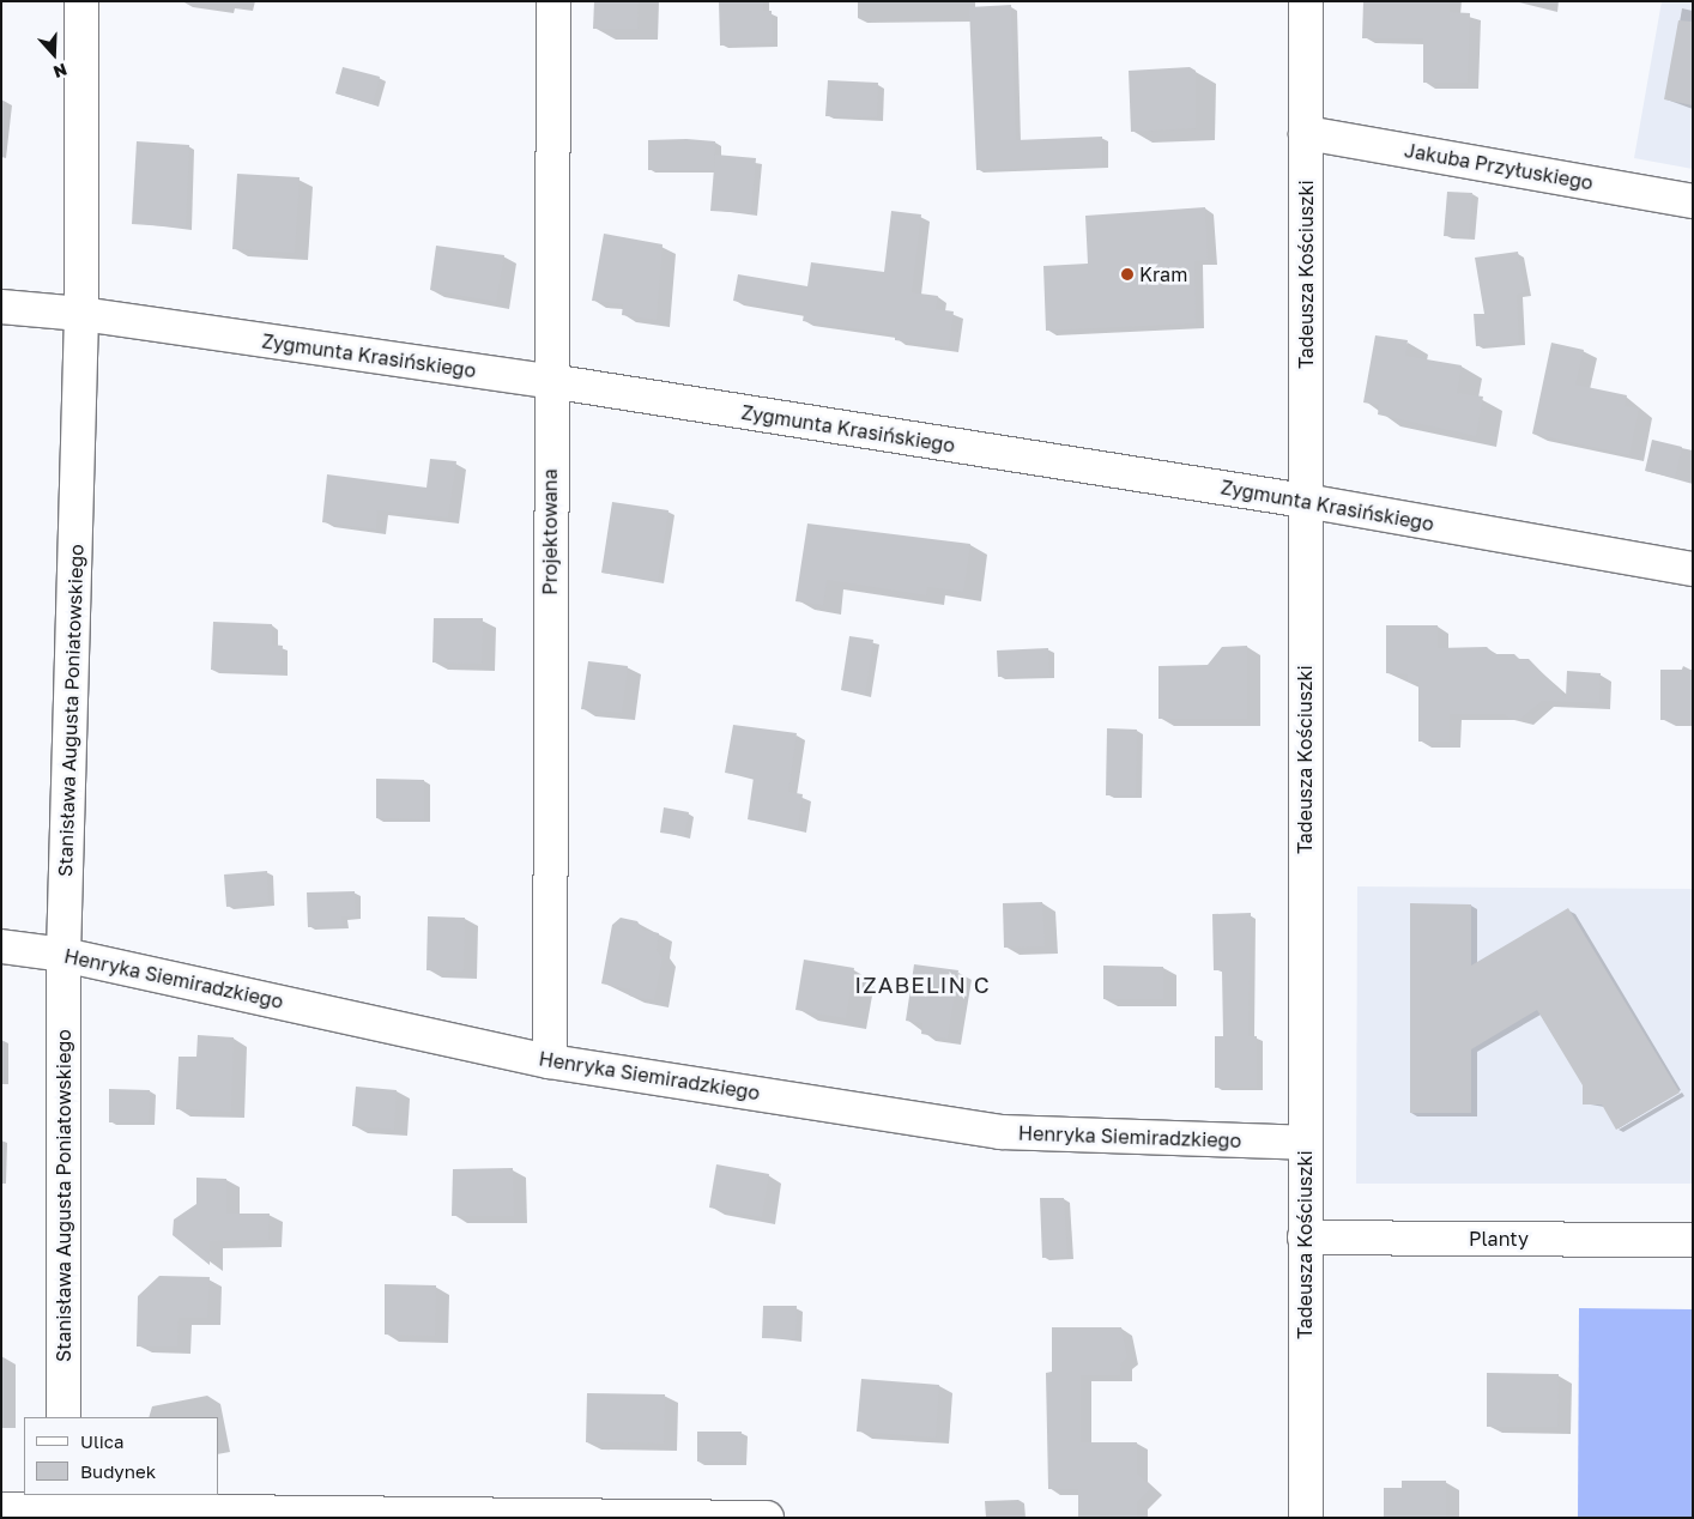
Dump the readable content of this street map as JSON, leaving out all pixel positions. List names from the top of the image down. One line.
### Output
{"streets":{"street":["Jakuba Przyłuskiego","Tadeusza Kościuszki","Zygmunta Krasińskiego","Projektowana","Stanisława Augusta Poniatowskiego","Henryka Siemiradzkiego","Planty"]},"crossings":[["Jakuba Przyłuskiego","Tadeusza Kościuszki"],["Tadeusza Kościuszki","Zygmunta Krasińskiego"],["Tadeusza Kościuszki","Henryka Siemiradzkiego"],["Tadeusza Kościuszki","Planty"],["Zygmunta Krasińskiego","Projektowana"],["Zygmunta Krasińskiego","Stanisława Augusta Poniatowskiego"],["Projektowana","Henryka Siemiradzkiego"],["Stanisława Augusta Poniatowskiego","Henryka Siemiradzkiego"]],"districts":["IZABELIN C"],"places":["Kram"],"legend":["Ulica","Budynek"],"north":"bottom"}
